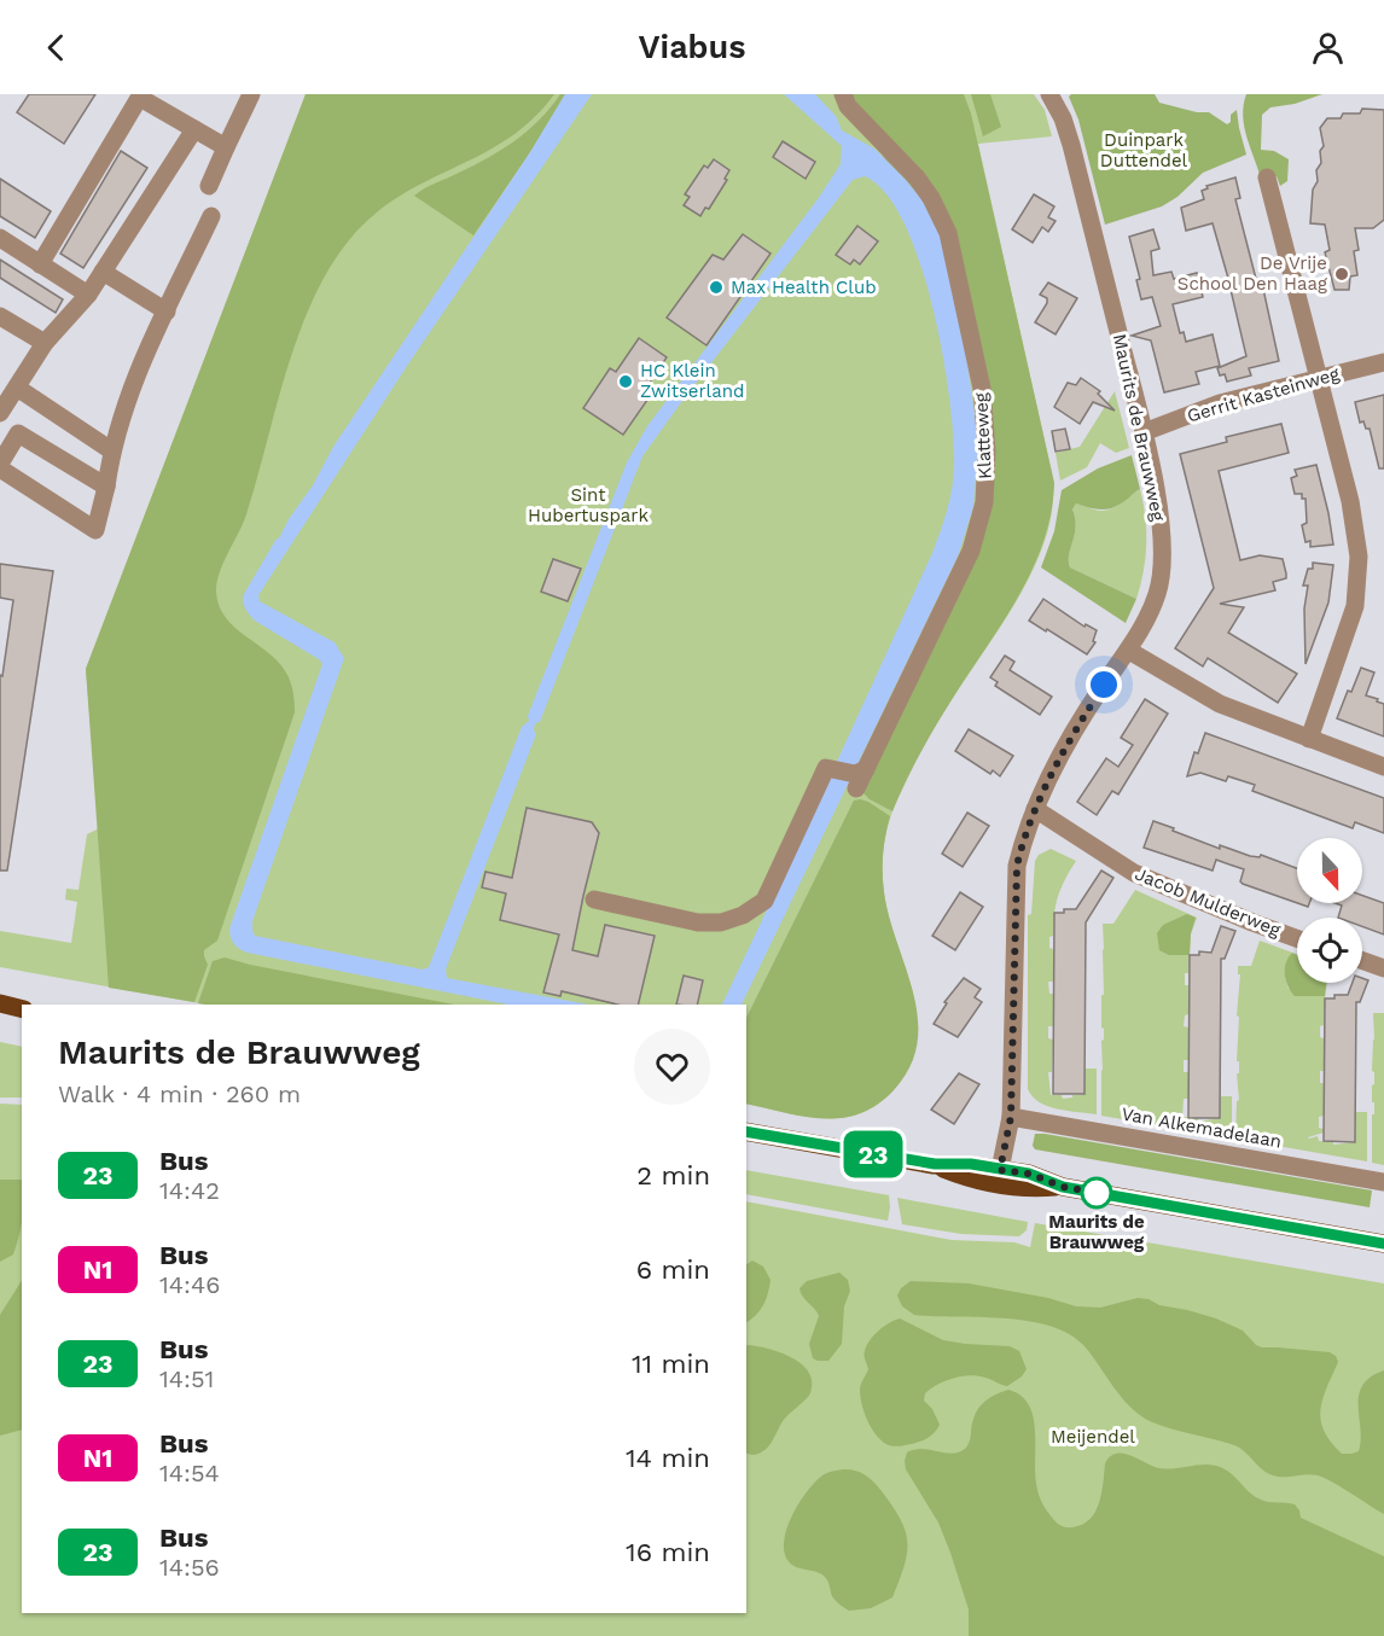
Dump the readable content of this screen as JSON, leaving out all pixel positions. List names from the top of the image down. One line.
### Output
{"streets":{"street":["Gerrit Kasteinweg","Maurits de Brauwweg","Klatteweg","Jacob Mulderweg","Van Alkemadelaan"]},"crossings":[["Gerrit Kasteinweg","Maurits de Brauwweg"],["Maurits de Brauwweg","Jacob Mulderweg"],["Maurits de Brauwweg","Van Alkemadelaan"]],"parks":["Duinpark Duttendel","Sint Hubertuspark","Meijendel"],"places":["De Vrije School Den Haag","Max Health Club","HC Klein Zwitserland","Maurits de Brauwweg"],"lines":["bus line 23"],"north":"bottom","page":{"header":"Viabus","on_map":"23","heading":["Maurits de Brauwweg","Walk · 4 min · 260 m"],"list":[{"mark":"23","name":"Bus","note":"14:42","value":"2 min"},{"mark":"N1","name":"Bus","note":"14:46","value":"6 min"},{"mark":"23","name":"Bus","note":"14:51","value":"11 min"},{"mark":"N1","name":"Bus","note":"14:54","value":"14 min"},{"mark":"23","name":"Bus","note":"14:56","value":"16 min"}]}}
